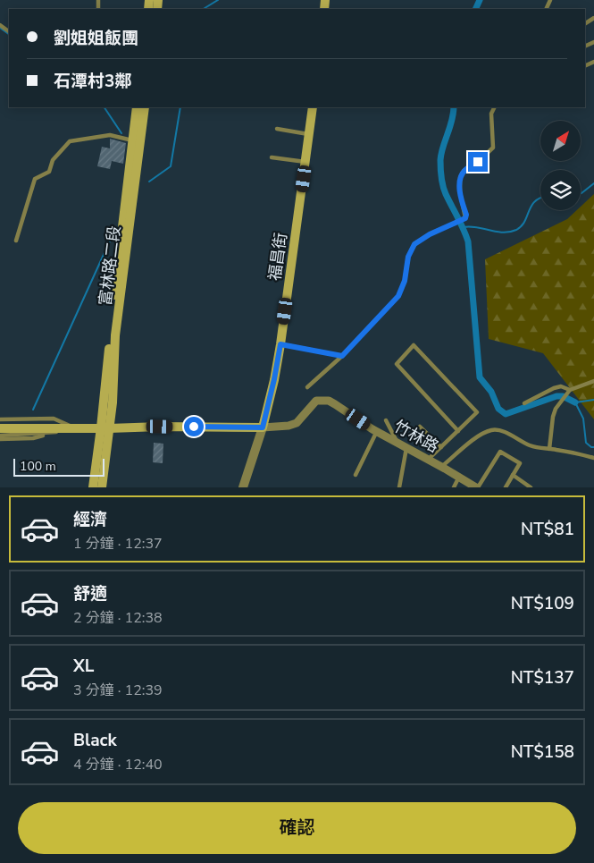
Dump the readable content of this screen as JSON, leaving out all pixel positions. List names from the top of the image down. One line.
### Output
{"streets":{"main road":["福昌街","富林路二段"],"street":["竹林路"]},"crossings":[["福昌街","竹林路"]],"scale_bar":"100 m","north":"top right","page":{"banner":["劉姐姐飯團","石潭村3鄰"],"scale":"100 m","list":[{"name":"經濟","note":"1 分鐘 · 12:37","value":"NT$81"},{"name":"舒適","note":"2 分鐘 · 12:38","value":"NT$109"},{"name":"XL","note":"3 分鐘 · 12:39","value":"NT$137"},{"name":"Black","note":"4 分鐘 · 12:40","value":"NT$158"}],"buttons":"確認"}}
